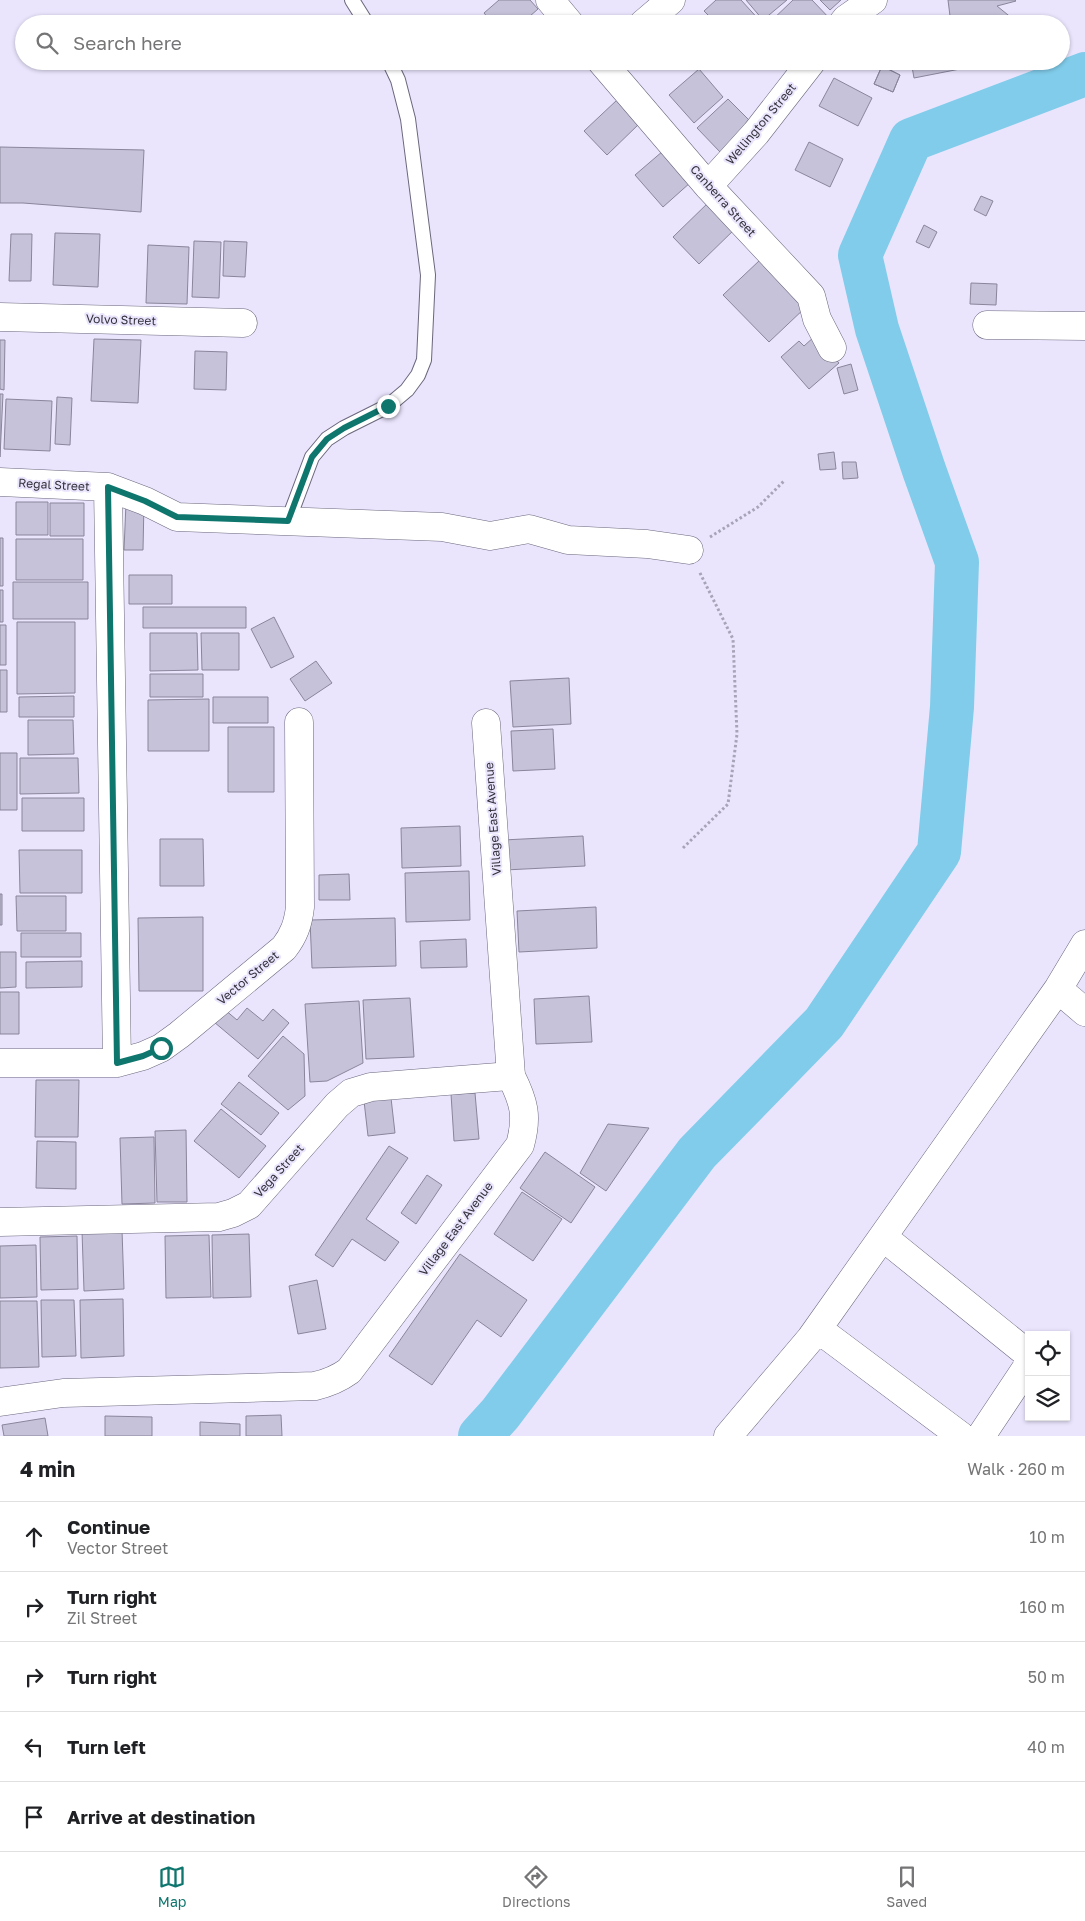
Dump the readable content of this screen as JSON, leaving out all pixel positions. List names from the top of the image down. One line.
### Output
{"streets":{"street":["Wellington Street","Canberra Street","Volvo Street","Regal Street","Village East Avenue","Vector Street","Vega Street"]},"crossings":[["Wellington Street","Canberra Street"],["Village East Avenue","Vega Street"]],"page":{"search":"Search here","heading":["4 min","Walk · 260 m"],"list":[["Continue","Vector Street","10 m"],["Turn right","Zil Street","160 m"],["Turn right","50 m"],["Turn left","40 m"],"Arrive at destination"],"nav":["Map","Directions","Saved"]}}
